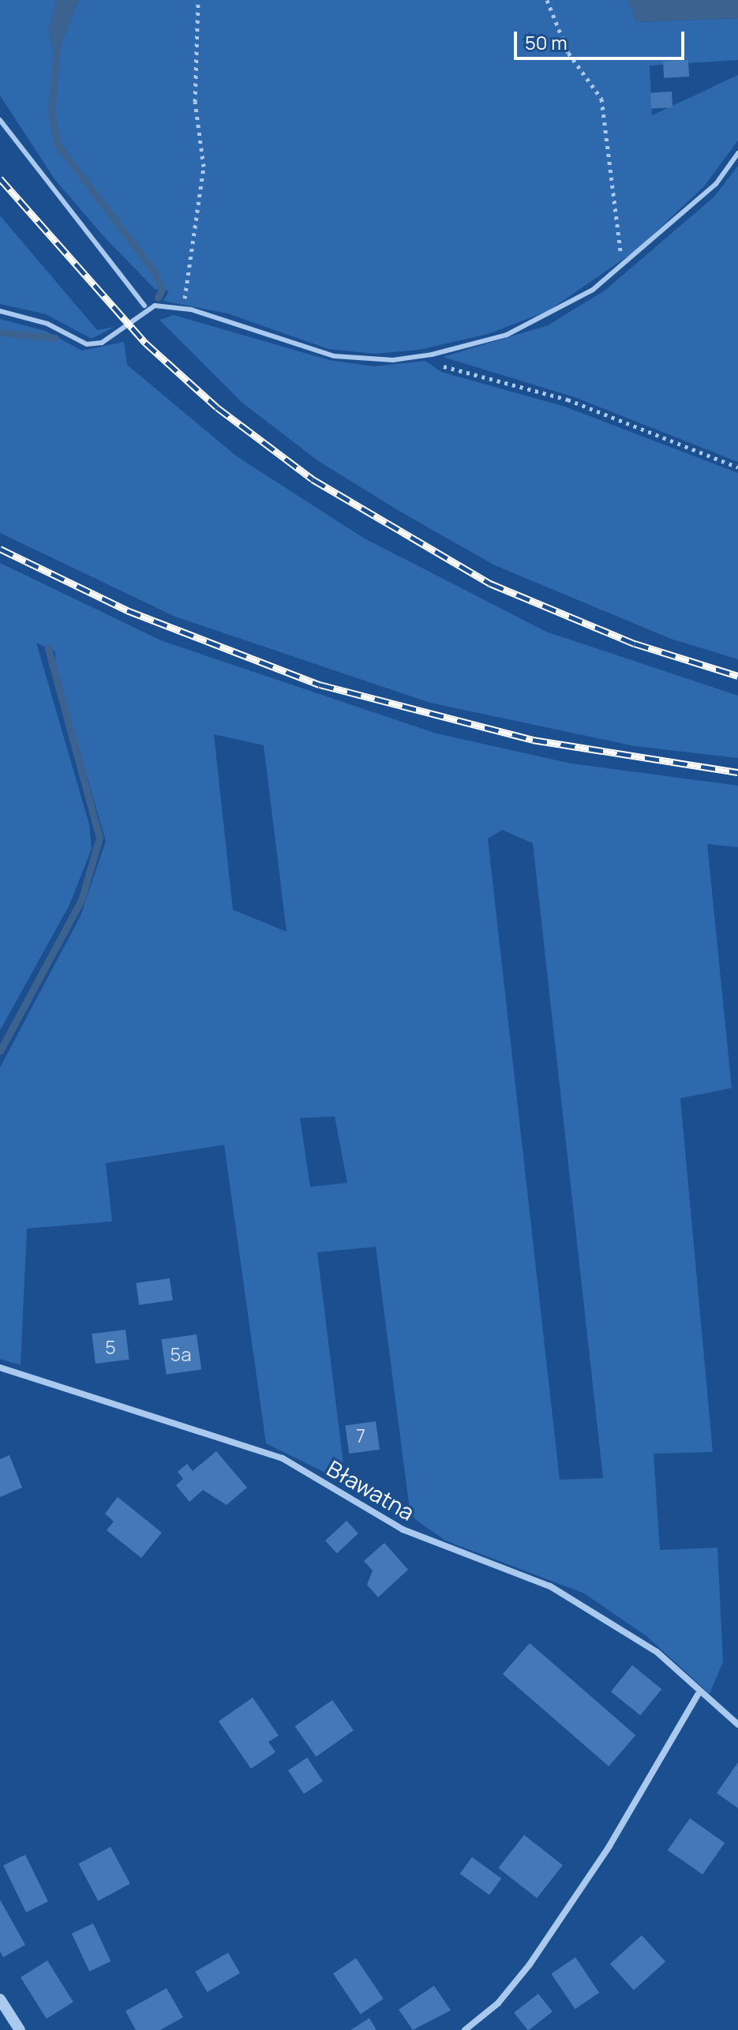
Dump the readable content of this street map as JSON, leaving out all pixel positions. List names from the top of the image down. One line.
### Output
{"streets":{"street":["Bławatna"]},"house_numbers":["5","5a","7"],"scale_bar":"50 m"}
